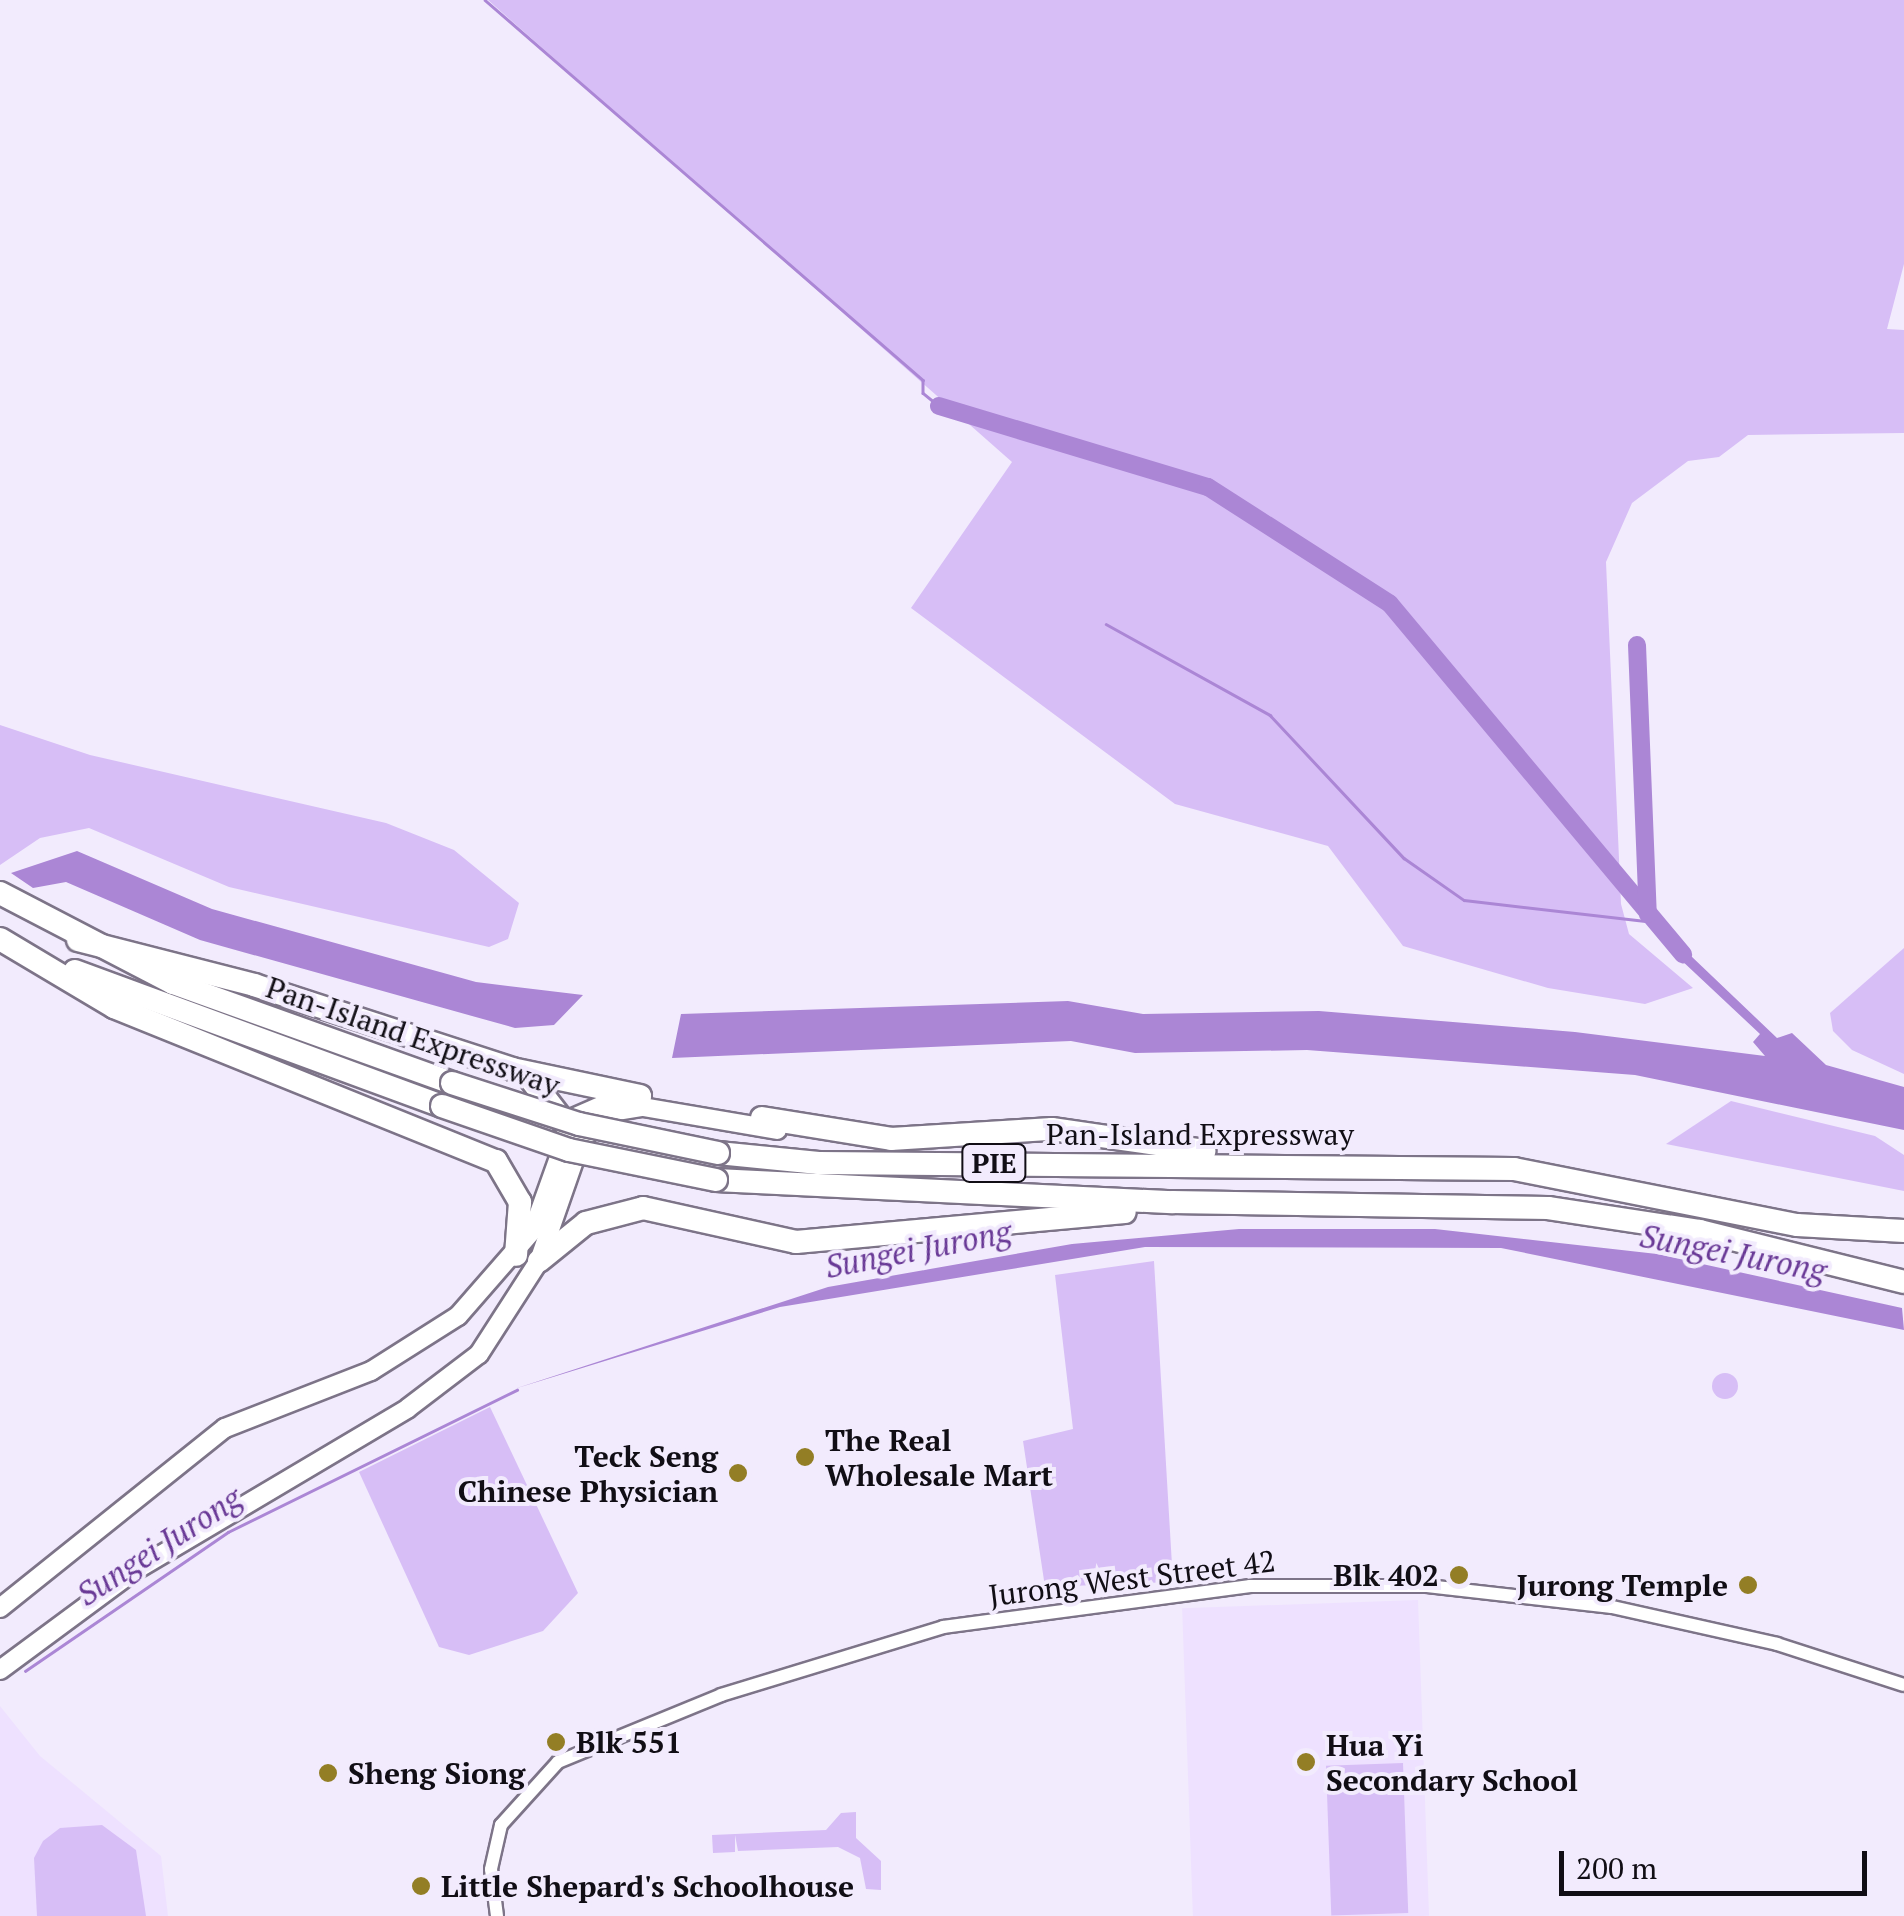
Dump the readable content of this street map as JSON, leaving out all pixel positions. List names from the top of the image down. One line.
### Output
{"streets":{"highway":["Pan-Island Expressway","PIE"],"street":["Jurong West Street 42"]},"water":["Sungei Jurong"],"places":["The Real Wholesale Mart","Teck Seng Chinese Physician","Blk 402","Jurong Temple","Blk 551","Hua Yi Secondary School","Sheng Siong","Little Shepard's Schoolhouse"],"scale_bar":"200 m"}
